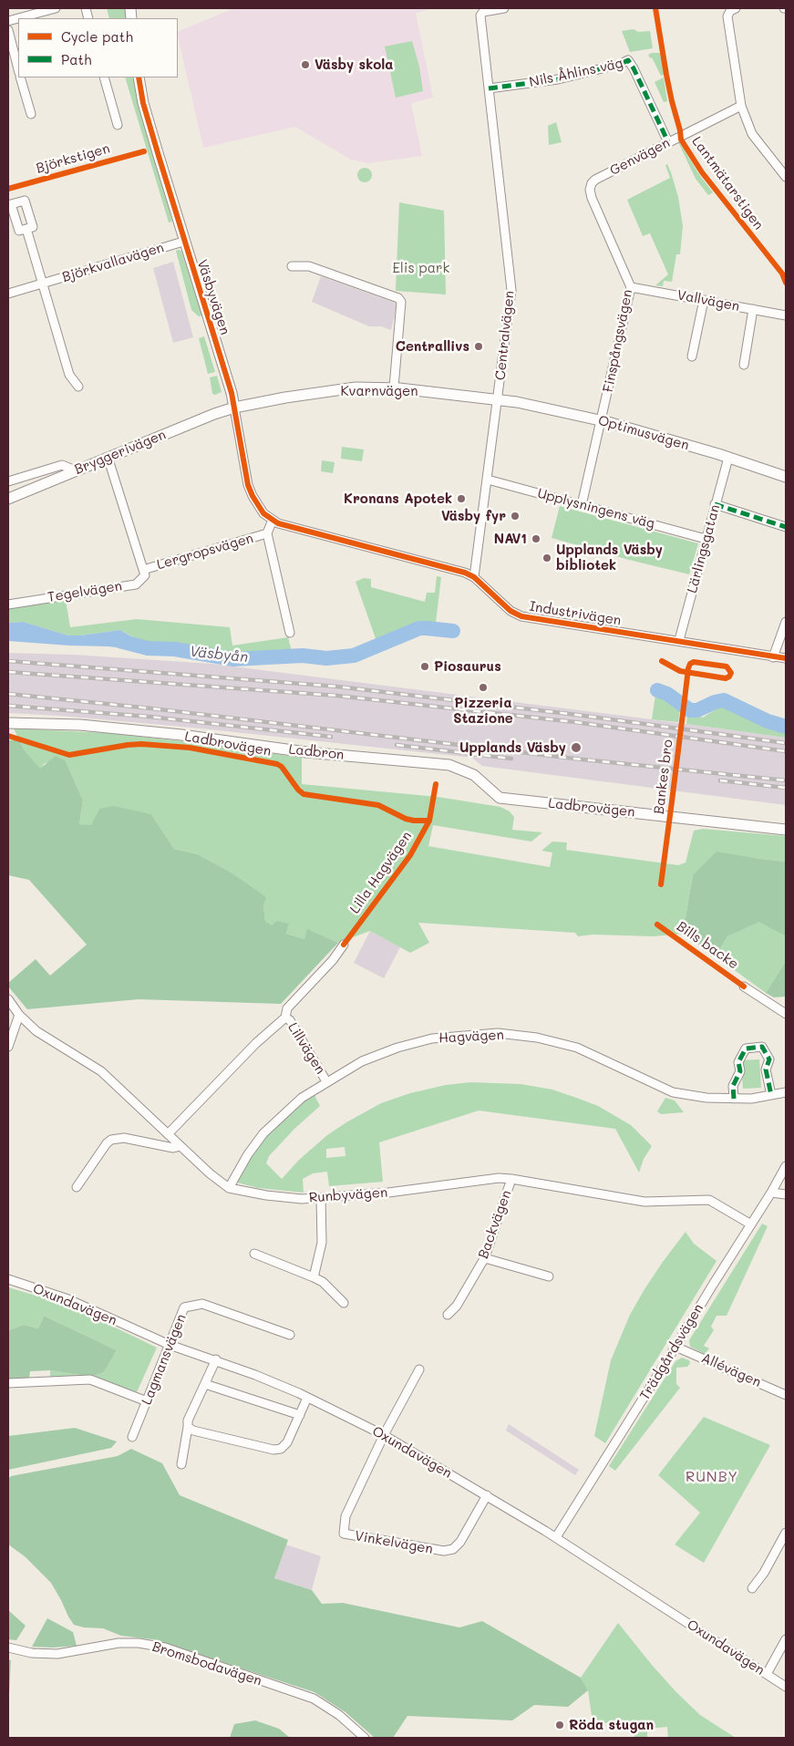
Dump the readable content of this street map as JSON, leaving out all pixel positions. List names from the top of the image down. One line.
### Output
{"streets":{"street":["Nils Åhlins väg","Genvägen","Björkvallavägen","Väsbyvägen","Vallvägen","Centralvägen","Finspångsvägen","Kvarnvägen","Optimusvägen","Bryggerivägen","Upplysningens väg","Lärlingsgatan","Lergropsvägen","Tegelvägen","Industrivägen","Ladbrovägen","Ladbron","Bills backe","Hagvägen","Lillvägen","Runbyvägen","Backvägen","Oxundavägen","Trädgårdsvägen","Lagmansvägen","Allévägen","Vinkelvägen","Bromsbodavägen"],"cycle path":["Björkstigen","Lantmätarstigen","Bankes bro","Lilla Hagvägen"]},"crossings":[["Nils Åhlins väg","Genvägen"],["Nils Åhlins väg","Centralvägen"],["Genvägen","Finspångsvägen"],["Björkvallavägen","Väsbyvägen"],["Väsbyvägen","Kvarnvägen"],["Väsbyvägen","Bryggerivägen"],["Väsbyvägen","Industrivägen"],["Vallvägen","Finspångsvägen"],["Centralvägen","Kvarnvägen"],["Centralvägen","Optimusvägen"],["Centralvägen","Upplysningens väg"],["Centralvägen","Industrivägen"],["Finspångsvägen","Optimusvägen"],["Finspångsvägen","Upplysningens väg"],["Kvarnvägen","Optimusvägen"],["Kvarnvägen","Bryggerivägen"],["Optimusvägen","Lärlingsgatan"],["Upplysningens väg","Lärlingsgatan"],["Lärlingsgatan","Industrivägen"],["Lergropsvägen","Tegelvägen"],["Ladbrovägen","Ladbron"],["Hagvägen","Lillvägen"],["Hagvägen","Runbyvägen"],["Runbyvägen","Backvägen"],["Runbyvägen","Trädgårdsvägen"],["Oxundavägen","Trädgårdsvägen"],["Oxundavägen","Lagmansvägen"],["Oxundavägen","Vinkelvägen"],["Trädgårdsvägen","Allévägen"]],"districts":["RUNBY"],"water":["Väsbyån"],"parks":["Elis park"],"places":["Väsby skola","Centrallivs","Kronans Apotek","Väsby fyr","NAV1","Upplands Väsby bibliotek","Piosaurus","Pizzeria Stazione","Upplands Väsby","Röda stugan"],"legend":["Cycle path","Path"]}
